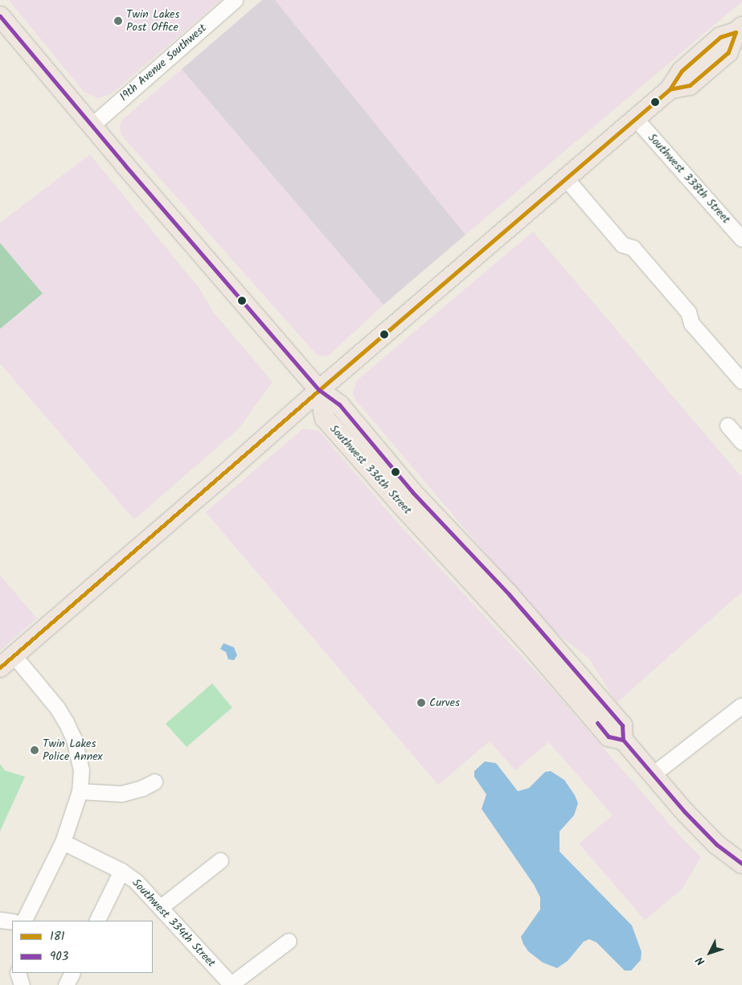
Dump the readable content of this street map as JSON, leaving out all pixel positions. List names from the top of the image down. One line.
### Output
{"streets":{"main road":["Southwest 336th Street"],"street":["19th Avenue Southwest","Southwest 338th Street","Southwest 334th Street"]},"places":["Twin Lakes Post Office","Curves","Twin Lakes Police Annex"],"lines":["transit line 903","transit line 181"],"legend":["181","903"],"north":"bottom left"}
